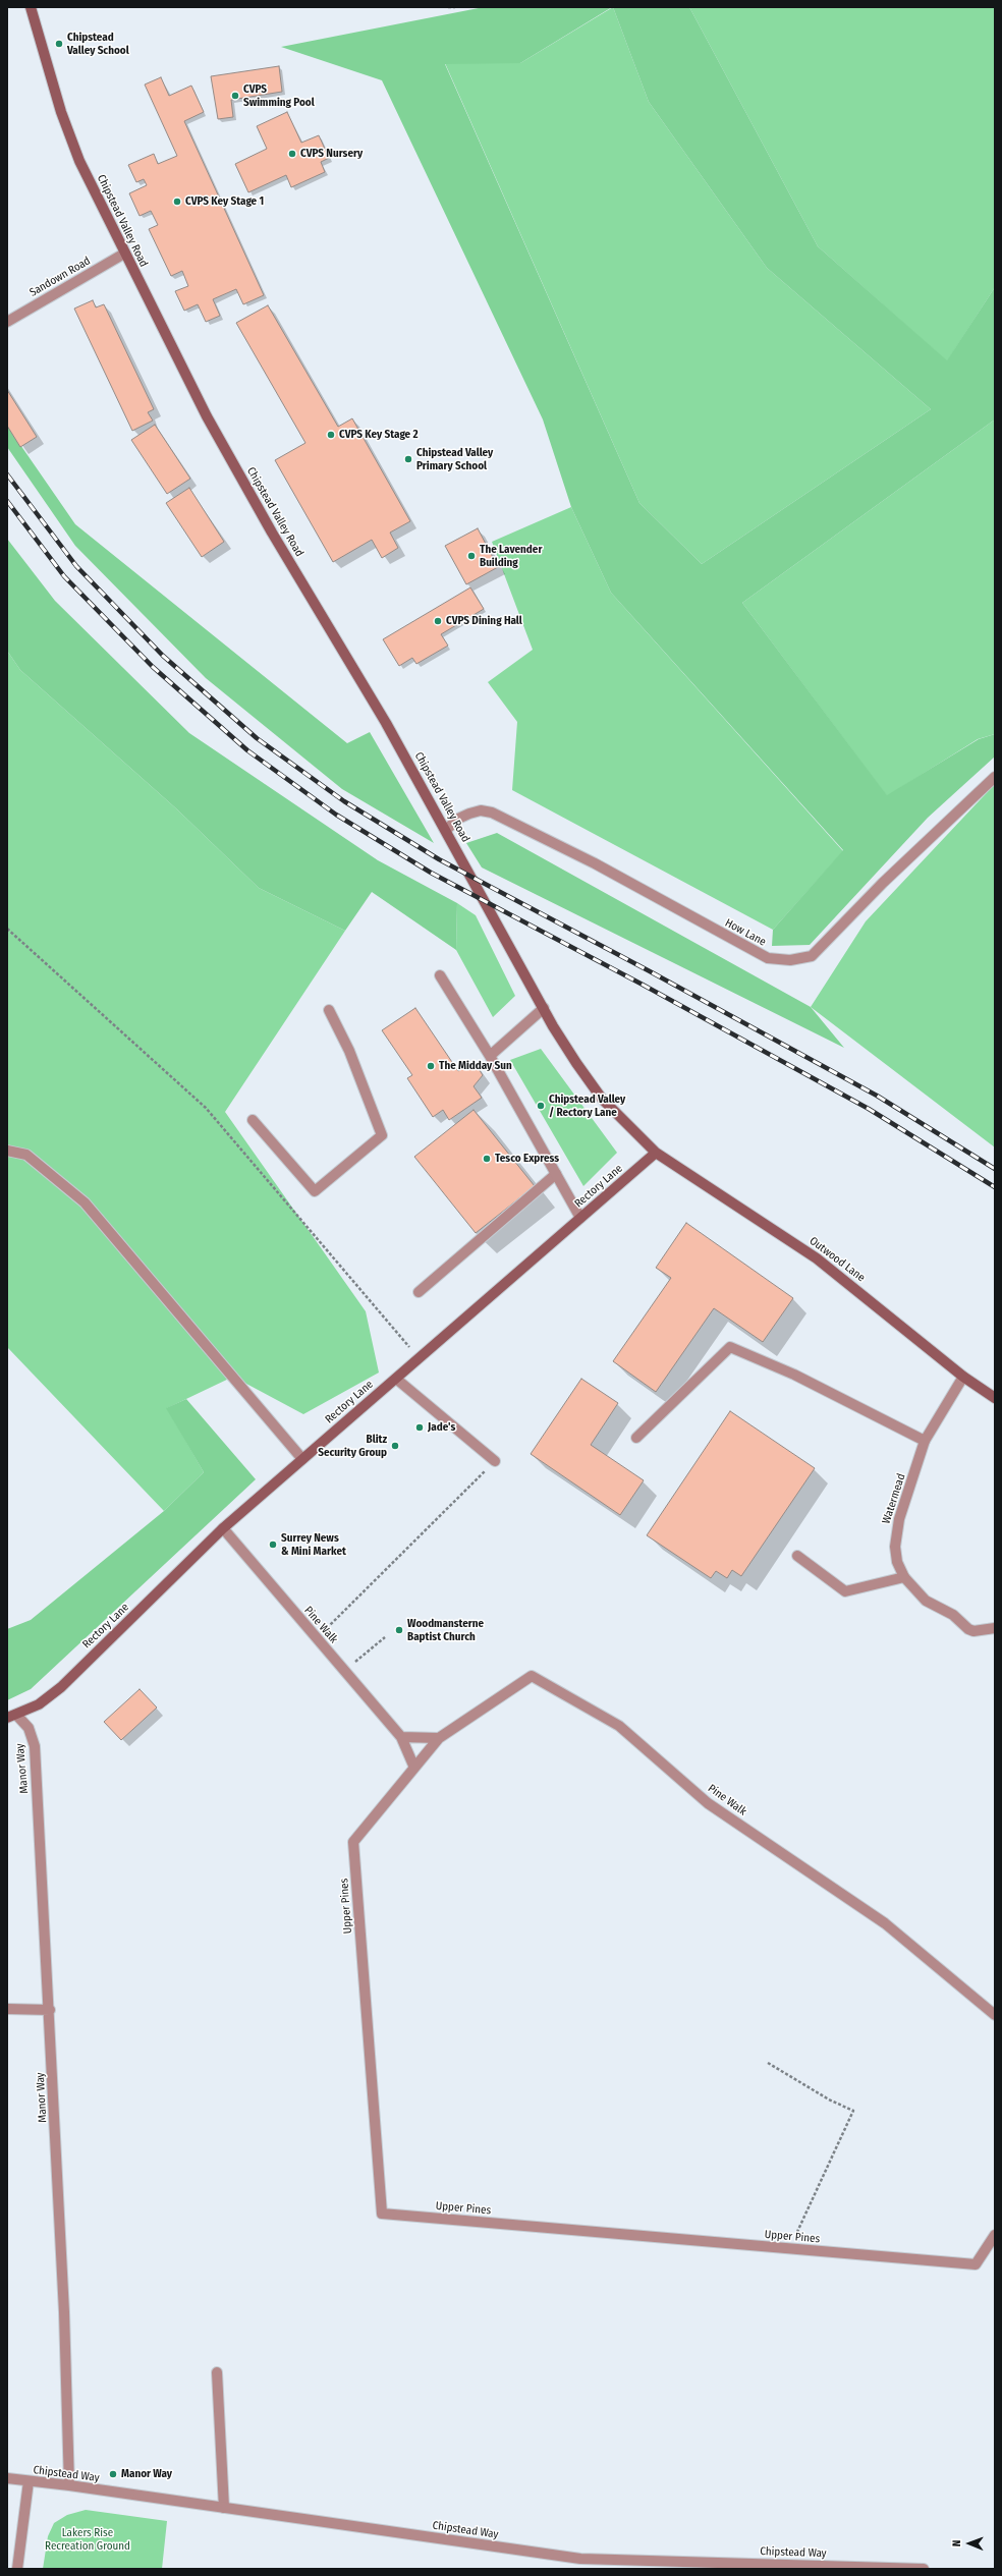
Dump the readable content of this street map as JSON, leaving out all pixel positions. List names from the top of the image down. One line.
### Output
{"streets":{"main road":["Chipstead Valley Road","Rectory Lane","Outwood Lane"],"street":["Sandown Road","How Lane","Watermead","Pine Walk","Manor Way","Upper Pines","Chipstead Way"]},"crossings":[["Chipstead Valley Road","Sandown Road"],["Chipstead Valley Road","How Lane"],["Chipstead Valley Road","Rectory Lane"],["Chipstead Valley Road","Outwood Lane"],["Rectory Lane","Outwood Lane"],["Rectory Lane","Pine Walk"],["Rectory Lane","Manor Way"],["Outwood Lane","Watermead"],["Pine Walk","Upper Pines"],["Manor Way","Chipstead Way"]],"parks":["Lakers Rise Recreation Ground"],"places":["Chipstead Valley School","CVPS Swimming Pool","CVPS Nursery","CVPS Key Stage 1","CVPS Key Stage 2","Chipstead Valley Primary School","The Lavender Building","CVPS Dining Hall","The Midday Sun","Chipstead Valley / Rectory Lane","Tesco Express","Jade's","Blitz Security Group","Surrey News & Mini Market","Woodmansterne Baptist Church","Manor Way"],"north":"left"}
